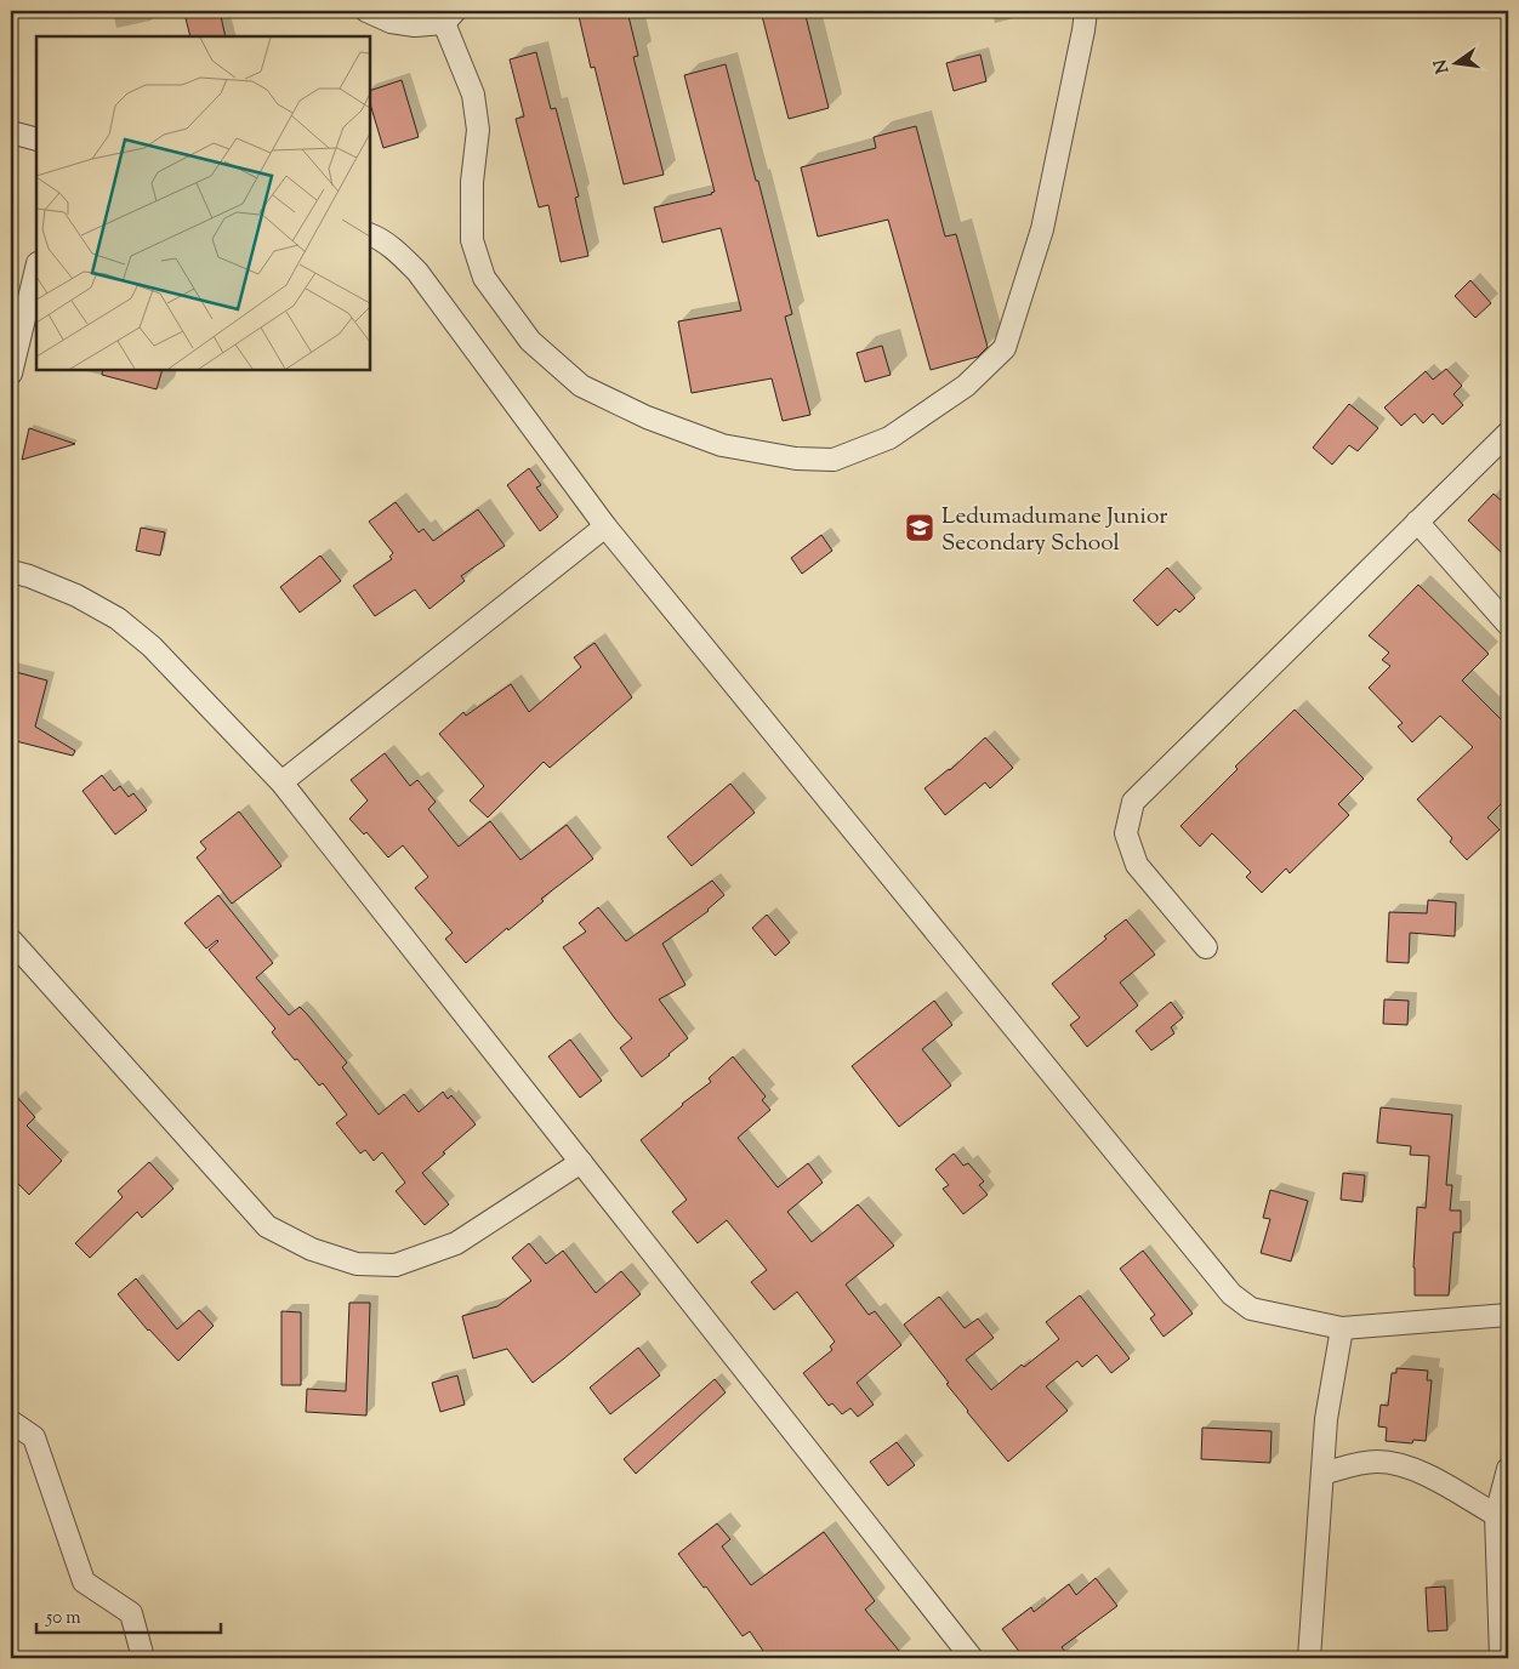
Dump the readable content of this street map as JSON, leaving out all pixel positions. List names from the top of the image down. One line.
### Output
{"places":{"school or university":["Ledumadumane Junior Secondary School"]},"scale_bar":"50 m","north":"left"}
